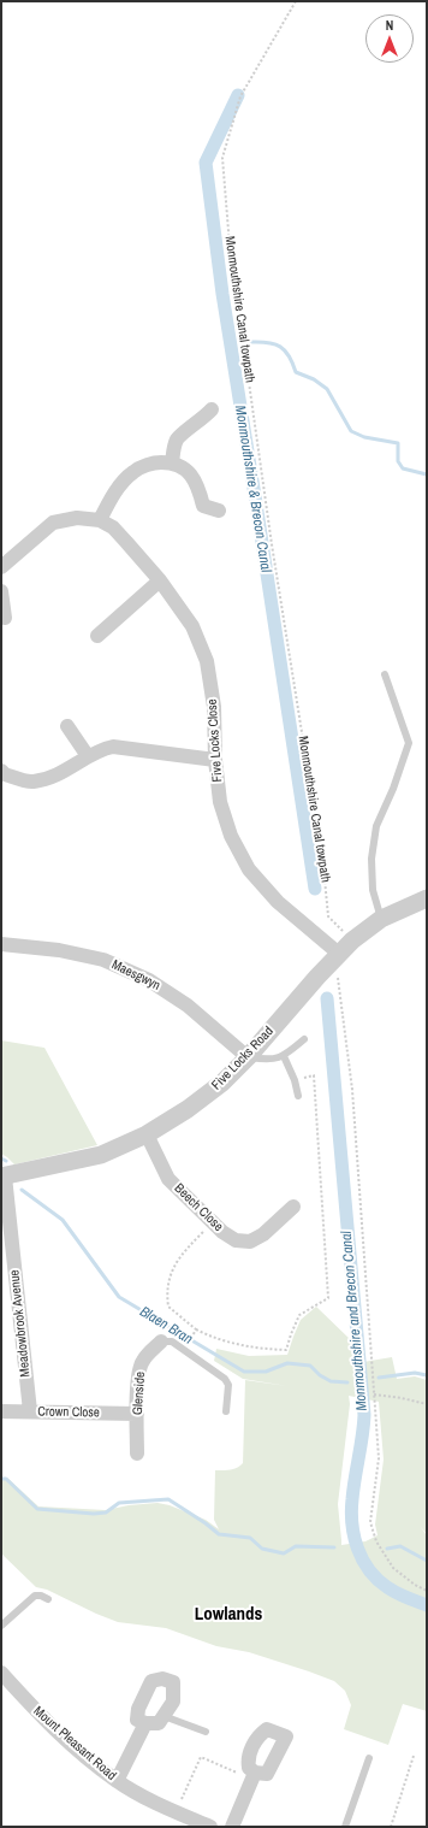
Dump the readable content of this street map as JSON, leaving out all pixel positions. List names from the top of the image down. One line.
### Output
{"streets":{"street":["Five Locks Close","Maesgwyn","Five Locks Road","Beech Close","Meadowbrook Avenue","Glenside","Crown Close","Mount Pleasant Road"],"path":["Monmouthshire Canal towpath"]},"crossings":[["Monmouthshire Canal towpath","Five Locks Road"],["Five Locks Close","Five Locks Road"],["Maesgwyn","Five Locks Road"],["Five Locks Road","Beech Close"],["Five Locks Road","Meadowbrook Avenue"],["Meadowbrook Avenue","Crown Close"],["Glenside","Crown Close"]],"districts":["Lowlands"],"water":["Monmouthshire & Brecon Canal","Monmouthshire and Brecon Canal","Blaen Bran"],"north":"top"}
